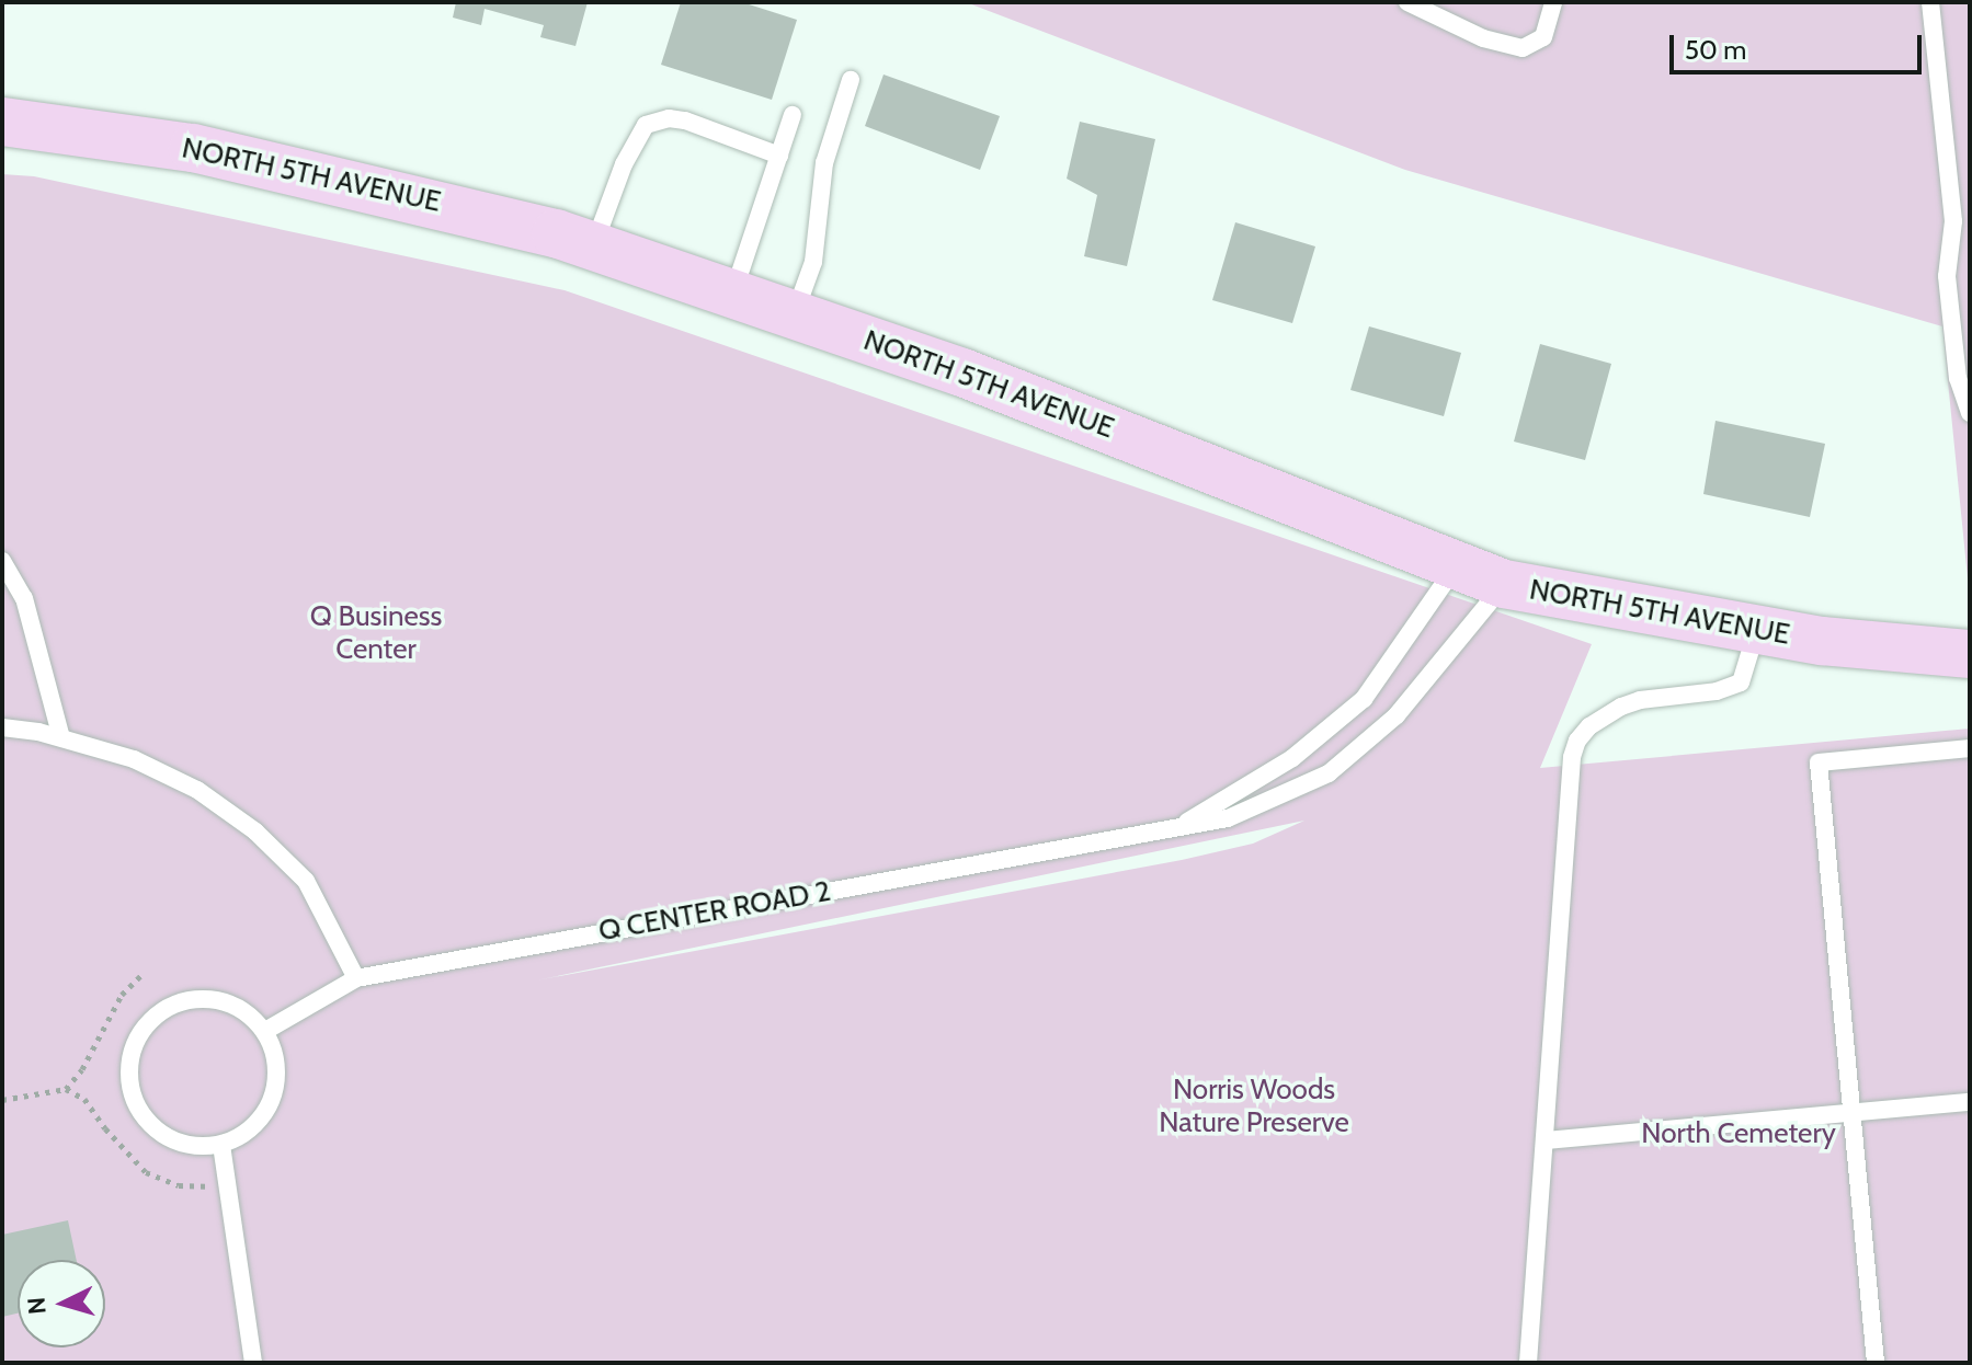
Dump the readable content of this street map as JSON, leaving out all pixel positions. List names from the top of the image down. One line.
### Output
{"streets":{"main road":["NORTH 5TH AVENUE"],"lane":["Q CENTER ROAD 2"]},"crossings":[["NORTH 5TH AVENUE","Q CENTER ROAD 2"]],"parks":["Q Business Center","Norris Woods Nature Preserve","North Cemetery"],"scale_bar":"50 m","north":"left"}
